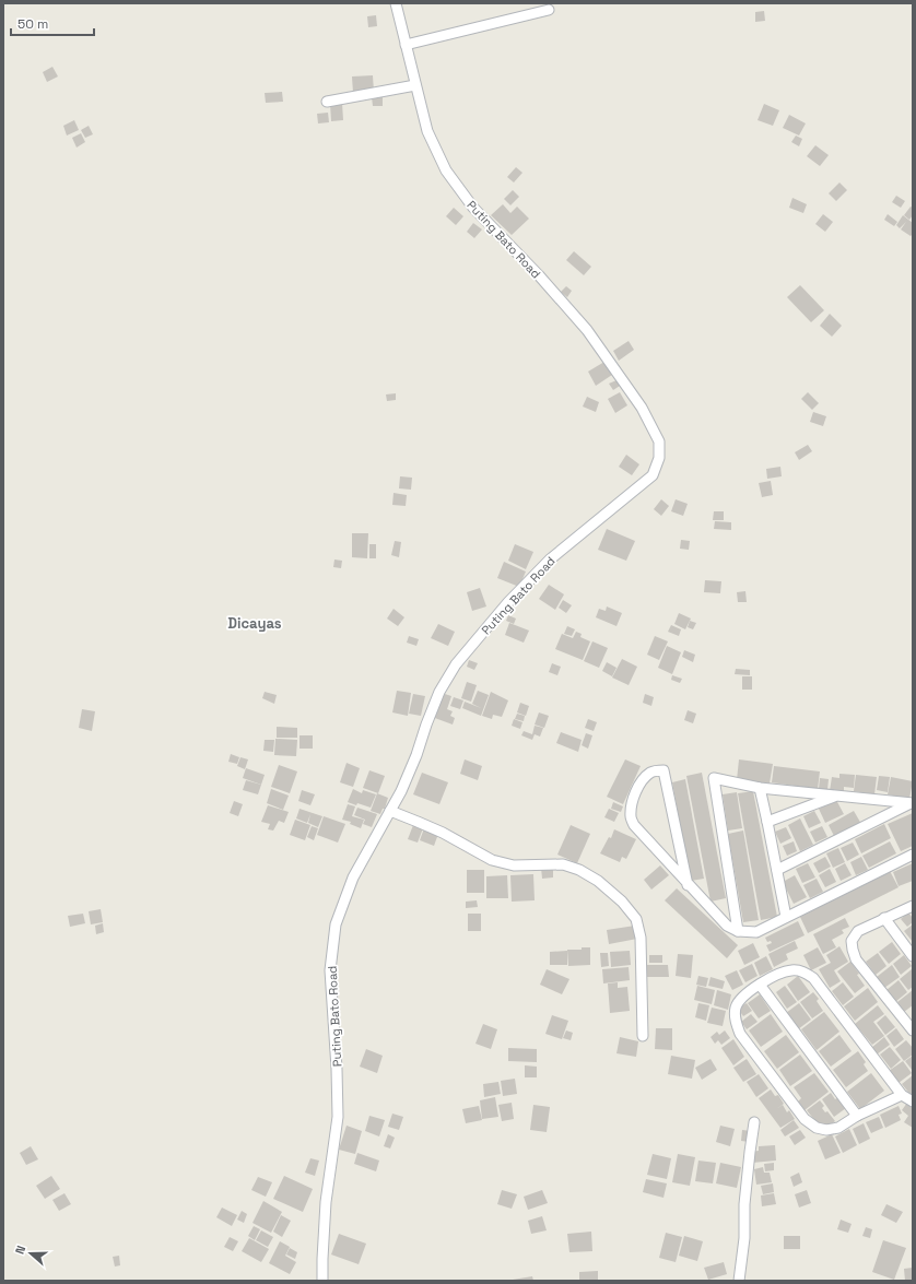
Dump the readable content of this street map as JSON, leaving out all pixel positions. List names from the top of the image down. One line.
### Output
{"streets":{"street":["Puting Bato Road"]},"districts":["Dicayas"],"scale_bar":"50 m","north":"left"}
